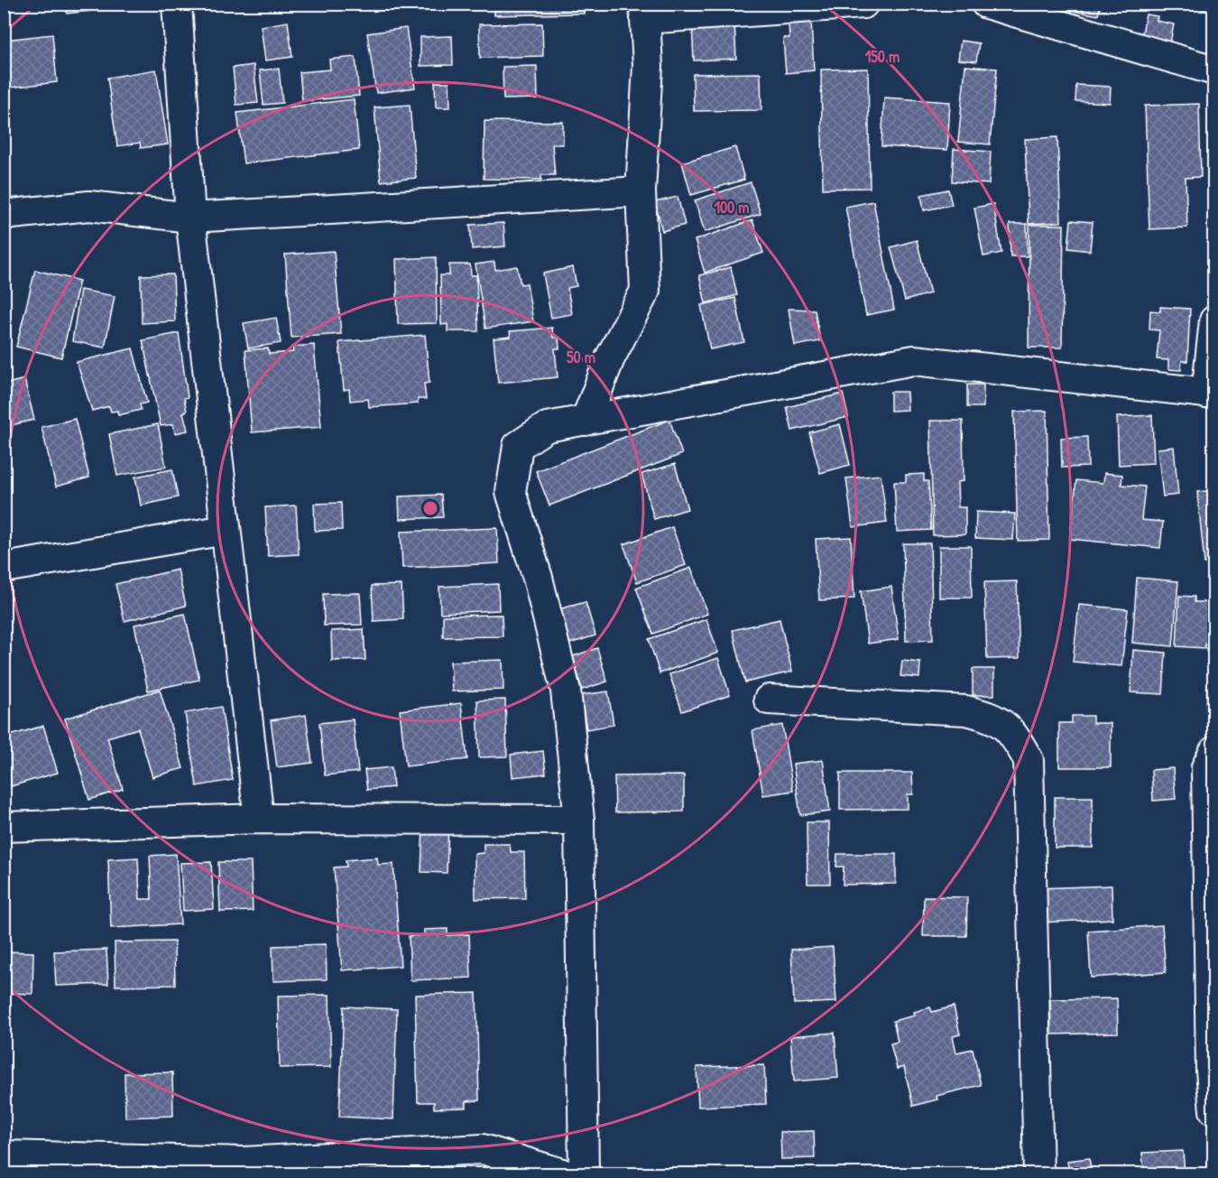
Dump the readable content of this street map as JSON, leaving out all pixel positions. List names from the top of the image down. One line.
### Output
{"rings":["150 m","100 m","50 m"]}
